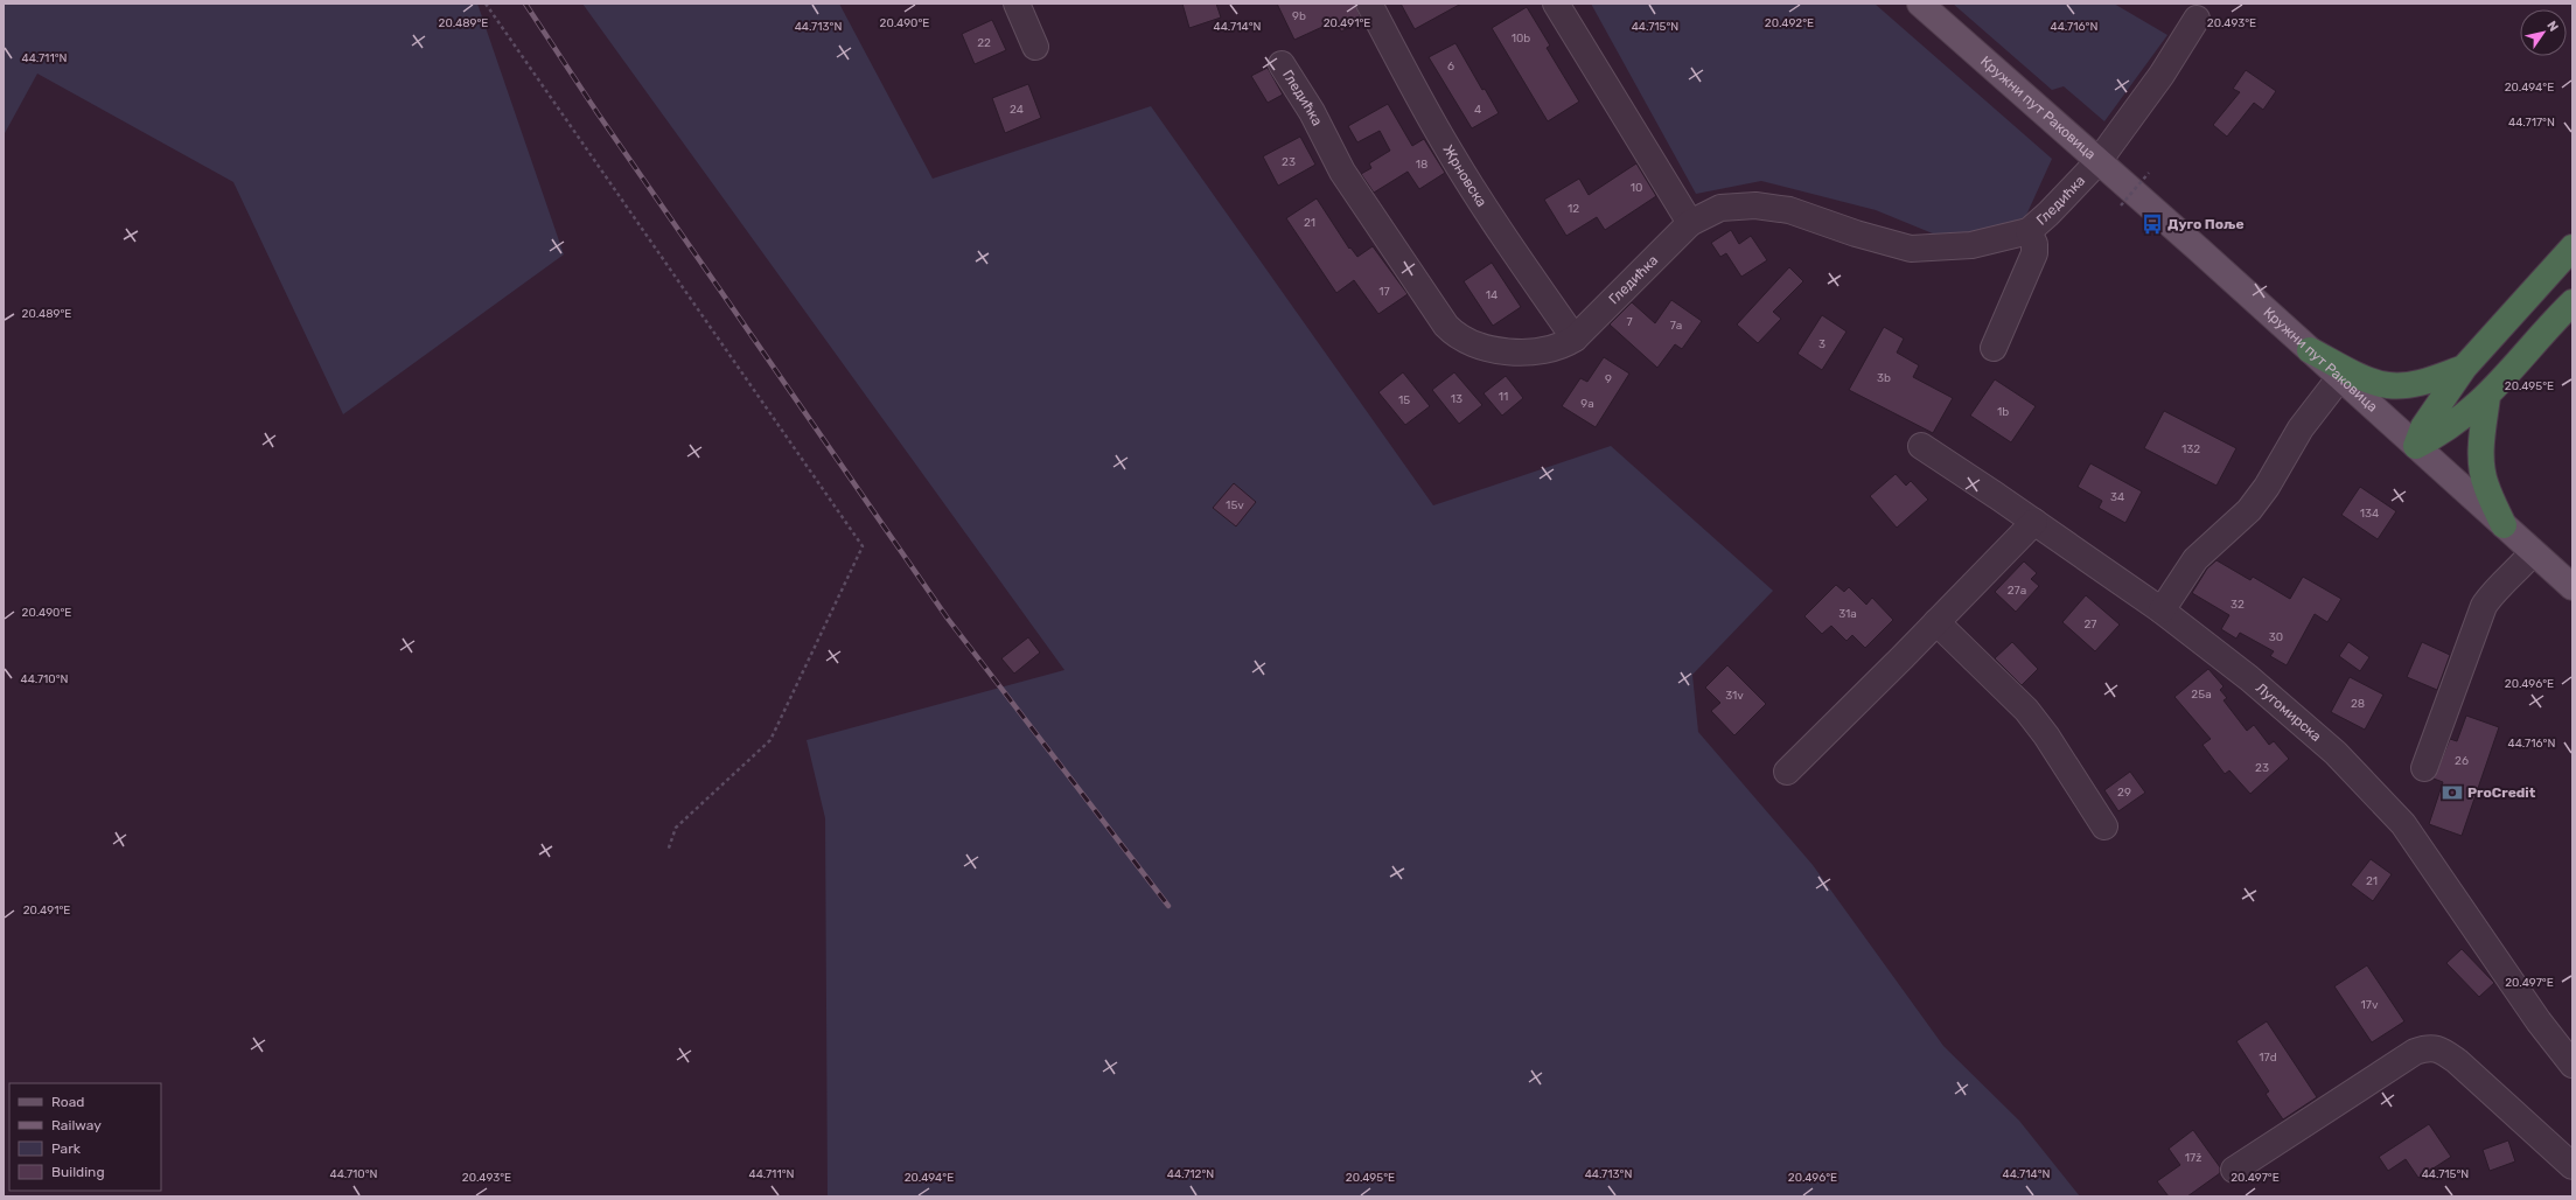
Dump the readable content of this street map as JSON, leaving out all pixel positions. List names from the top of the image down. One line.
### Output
{"streets":{"main road":["Кружни пут Раковица"],"street":["Гледићка","Жрновска","Лугомирска"]},"crossings":[["Гледићка","Кружни пут Раковица"],["Гледићка","Жрновска"]],"places":{"bus stop":["Дуго Поље"],"bank":["ProCredit"]},"house_numbers":["9b","10b","22","6","24","4","23","18","10","12","21","17","14","7","7a","3","3b","9","11","13","15","9a","1b","132","34","15v","134","27a","32","31a","27","30","25a","31v","28","26","23","29","21","17v","17d","17ž"],"legend":["Road","Railway","Park","Building"],"north":"top right","coordinates":["20.489°E","20.490°E","20.491°E","20.492°E","20.493°E","44.713°N","44.714°N","44.715°N","44.716°N","44.711°N","20.494°E","44.717°N","20.495°E","44.710°N","20.496°E","20.497°E","44.712°N"]}
